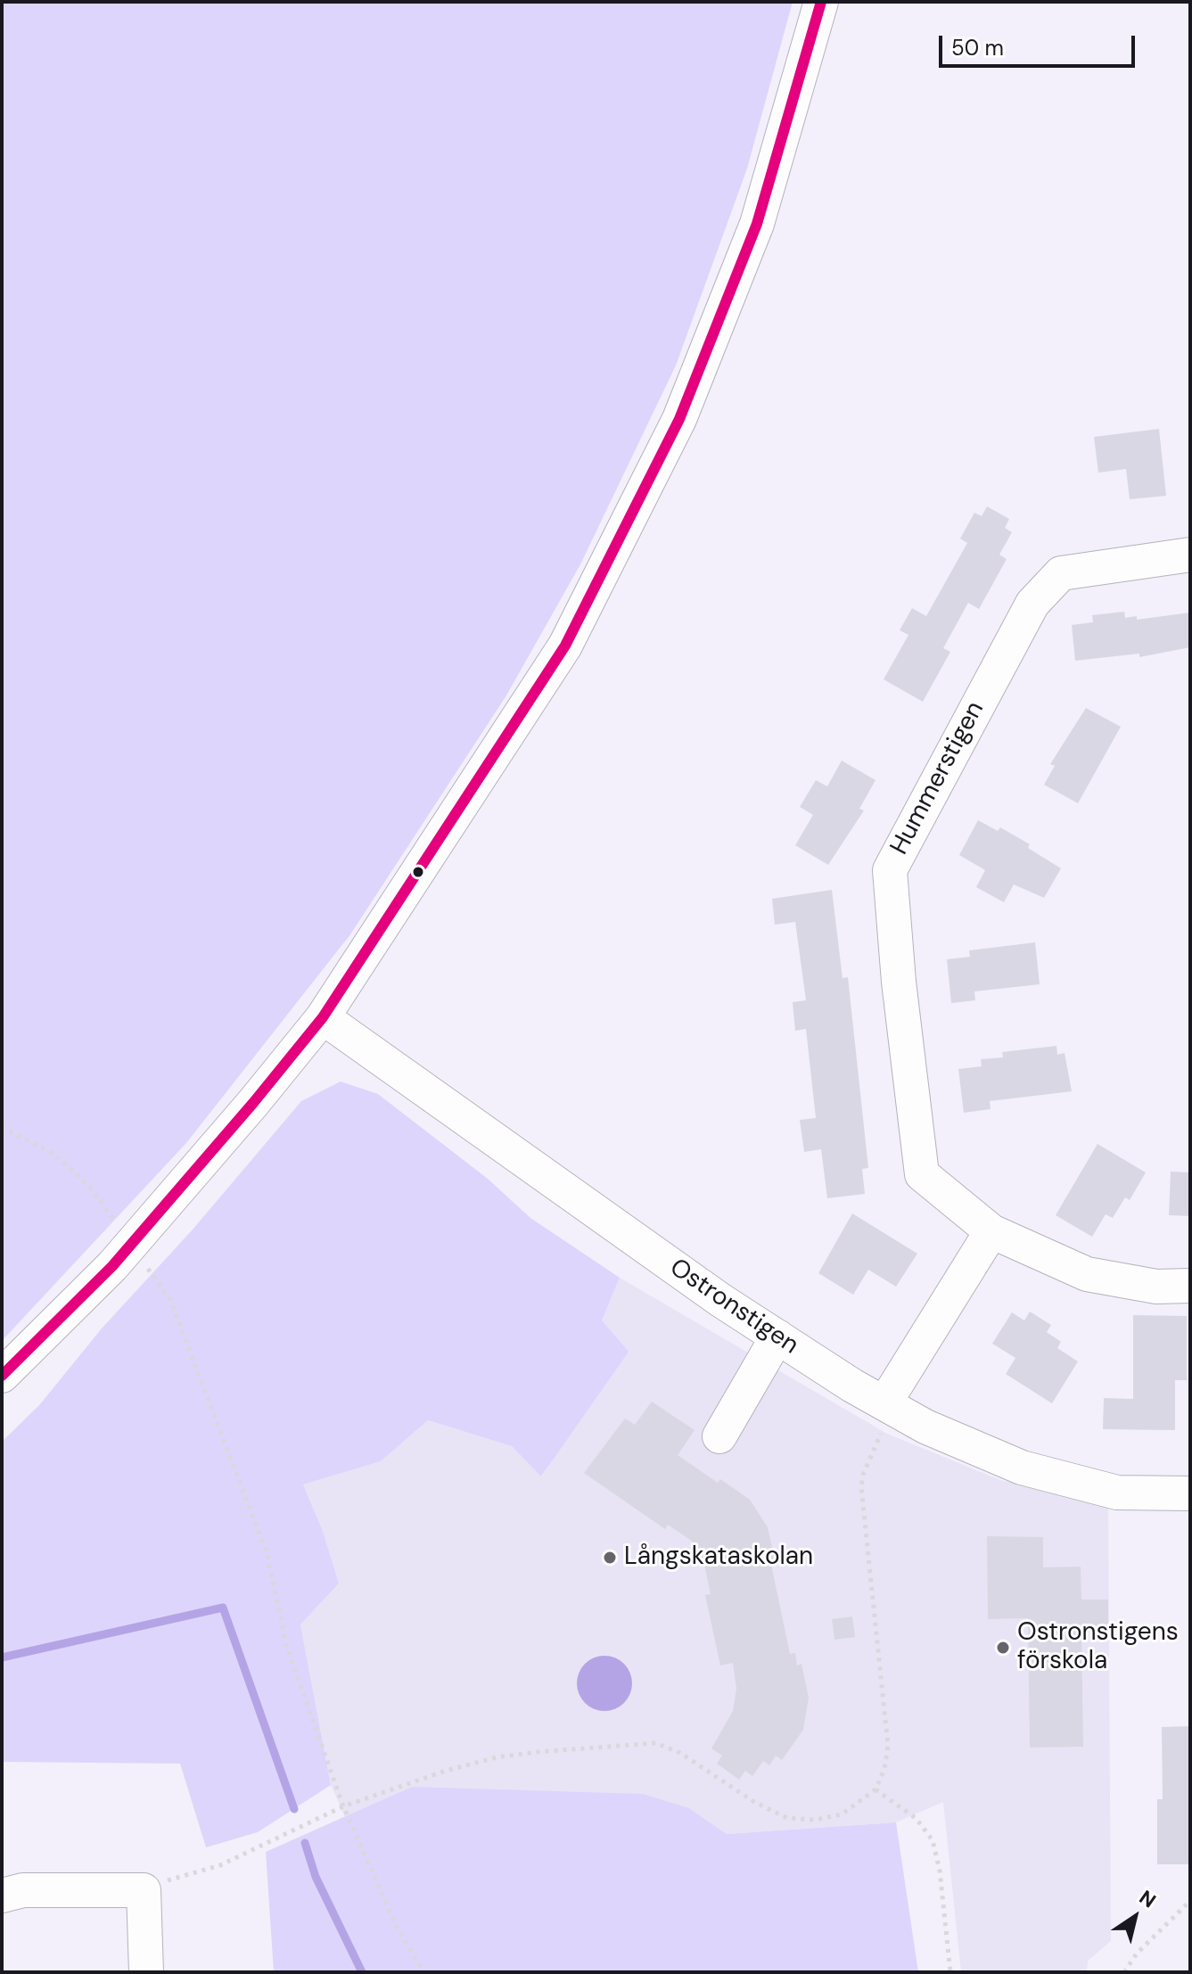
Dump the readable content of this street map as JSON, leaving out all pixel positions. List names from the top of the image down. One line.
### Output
{"streets":{"street":["Hummerstigen","Ostronstigen"]},"places":["Långskataskolan","Ostronstigens förskola"],"scale_bar":"50 m","north":"top right"}
